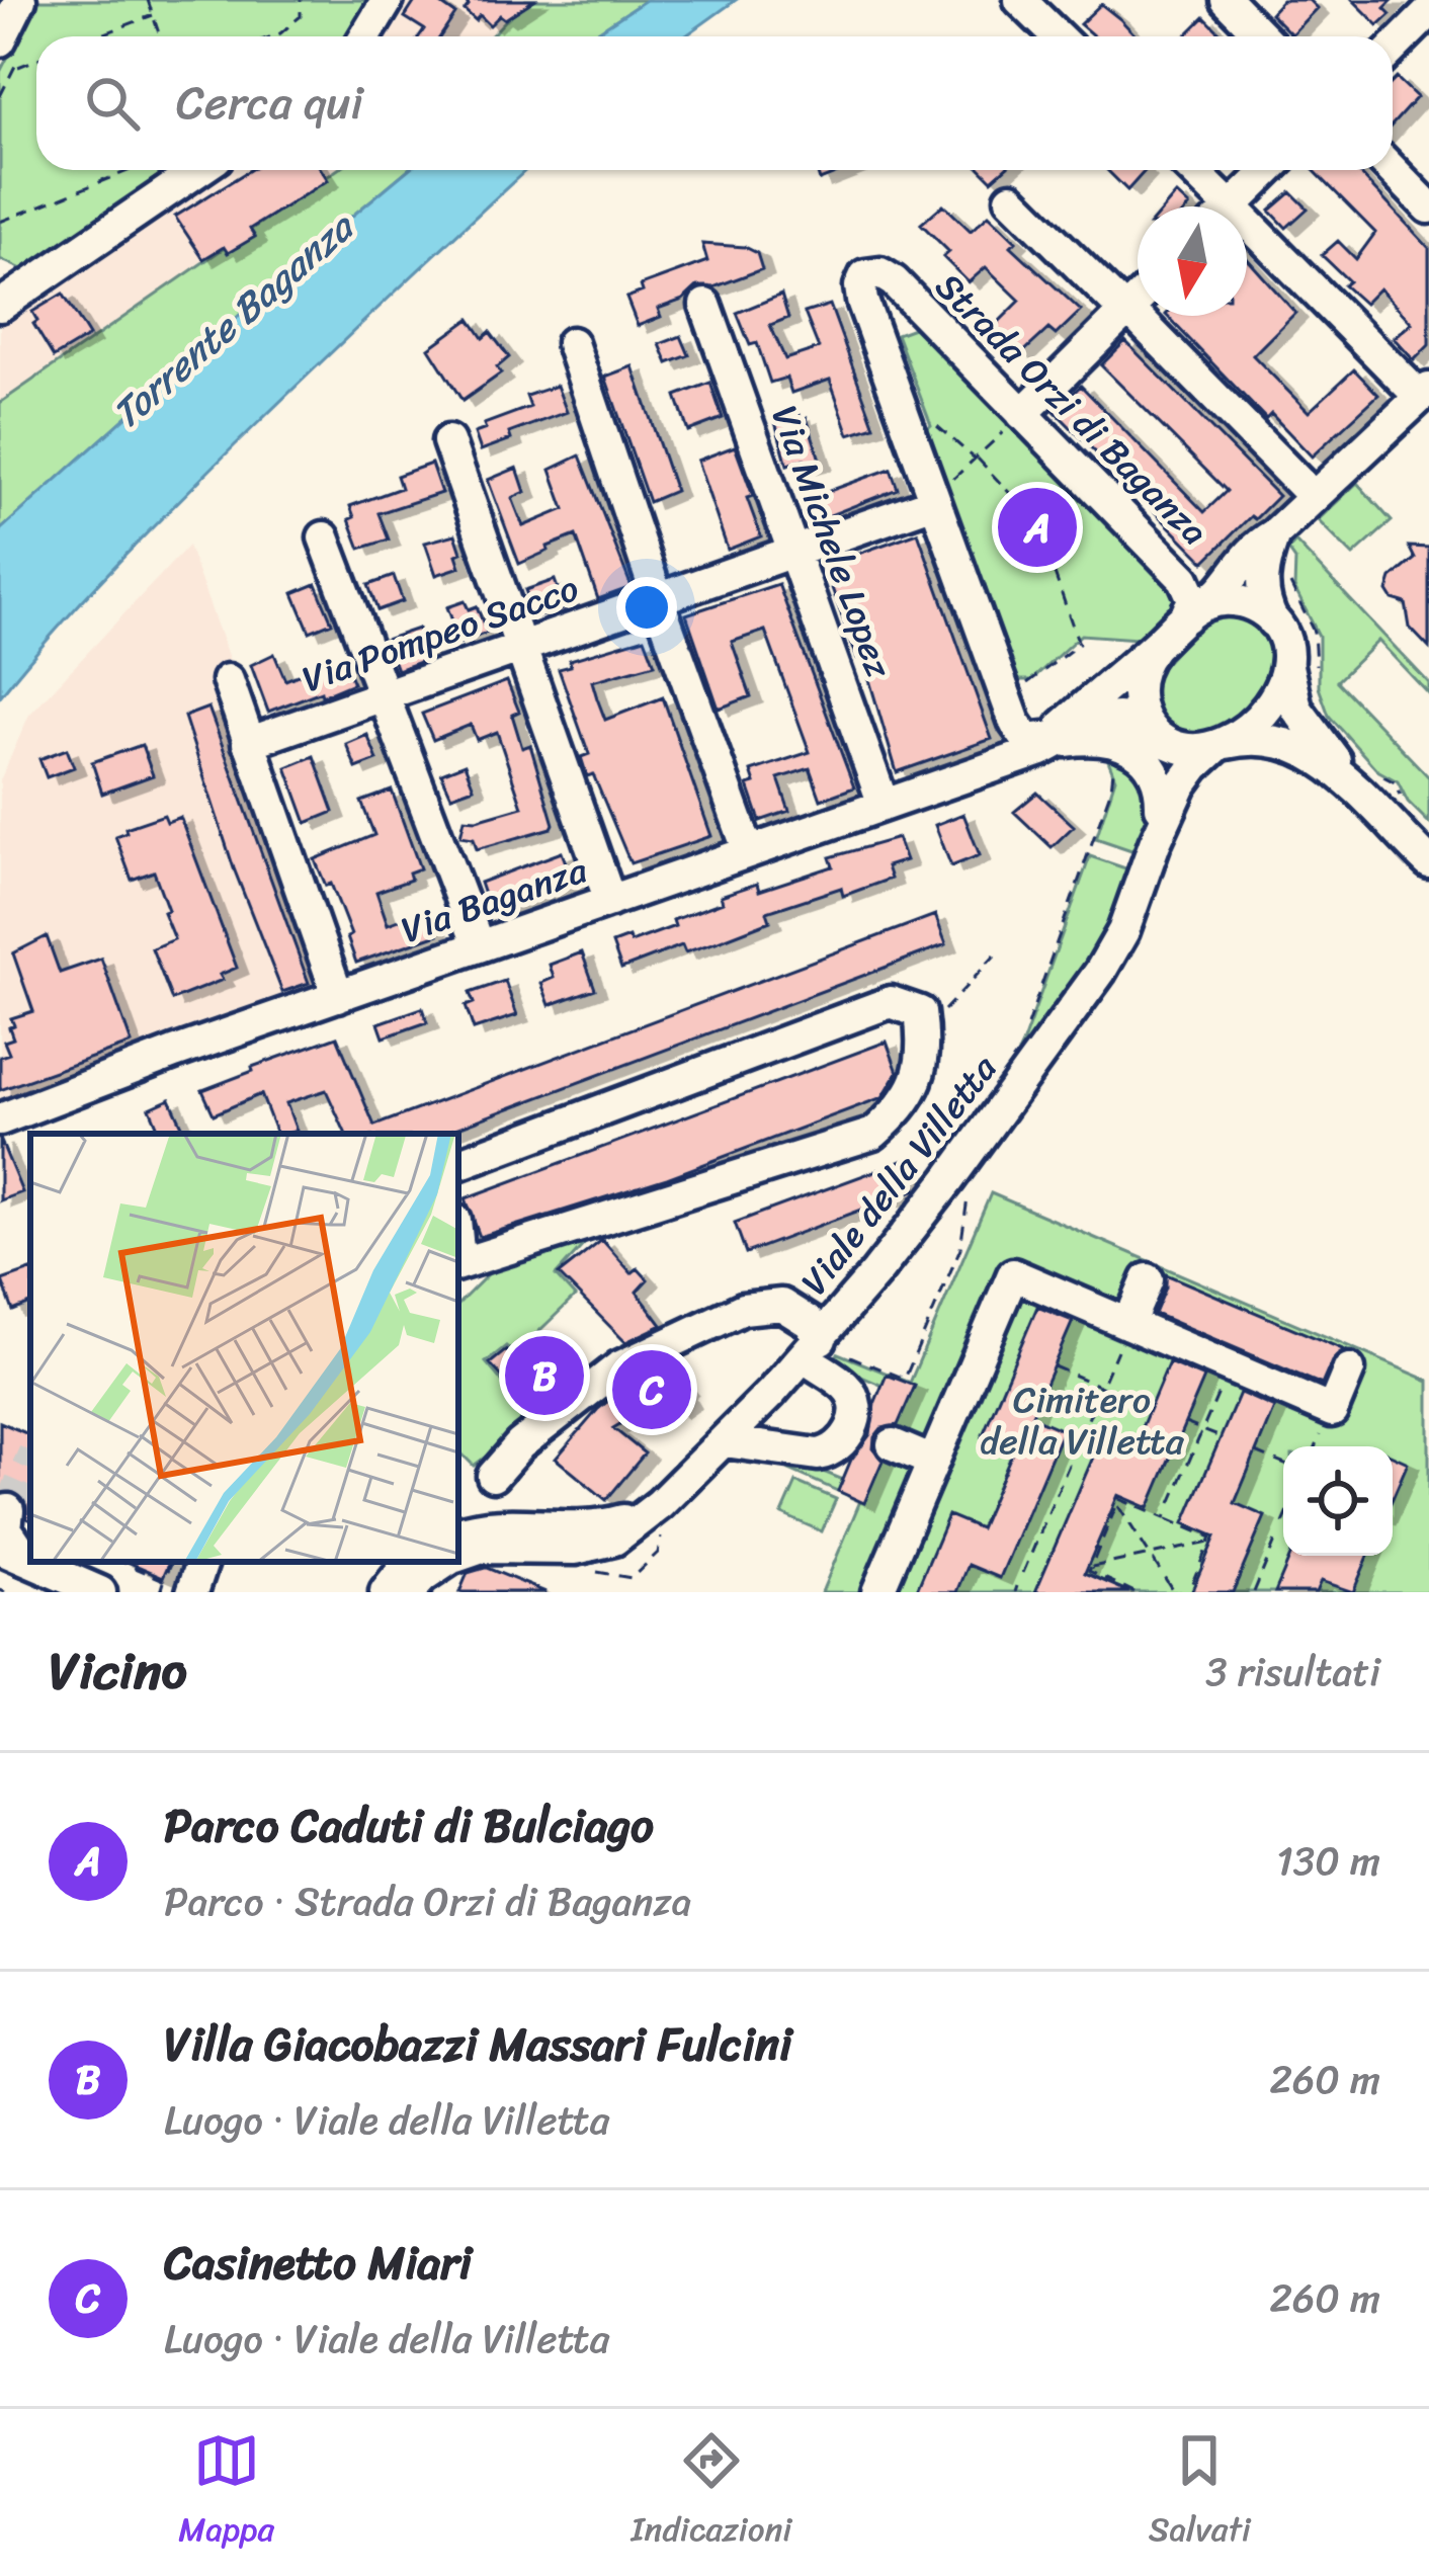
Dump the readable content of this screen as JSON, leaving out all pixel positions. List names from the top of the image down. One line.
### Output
{"streets":{"street":["Strada Orzi di Baganza","Via Michele Lopez","Via Pompeo Sacco","Via Baganza","Viale della Villetta"]},"crossings":[["Strada Orzi di Baganza","Via Pompeo Sacco"],["Strada Orzi di Baganza","Via Baganza"],["Strada Orzi di Baganza","Viale della Villetta"],["Via Michele Lopez","Via Pompeo Sacco"],["Via Michele Lopez","Via Baganza"],["Via Baganza","Viale della Villetta"]],"water":["Torrente Baganza"],"parks":["Cimitero della Villetta"],"north":"bottom","page":{"search":"Cerca qui","pins":["A","B","C"],"heading":["Vicino","3 risultati"],"list":[{"mark":"A","name":"Parco Caduti di Bulciago","note":"Parco · Strada Orzi di Baganza","value":"130 m"},{"mark":"B","name":"Villa Giacobazzi Massari Fulcini","note":"Luogo · Viale della Villetta","value":"260 m"},{"mark":"C","name":"Casinetto Miari","note":"Luogo · Viale della Villetta","value":"260 m"}],"nav":["Mappa","Indicazioni","Salvati"]}}
